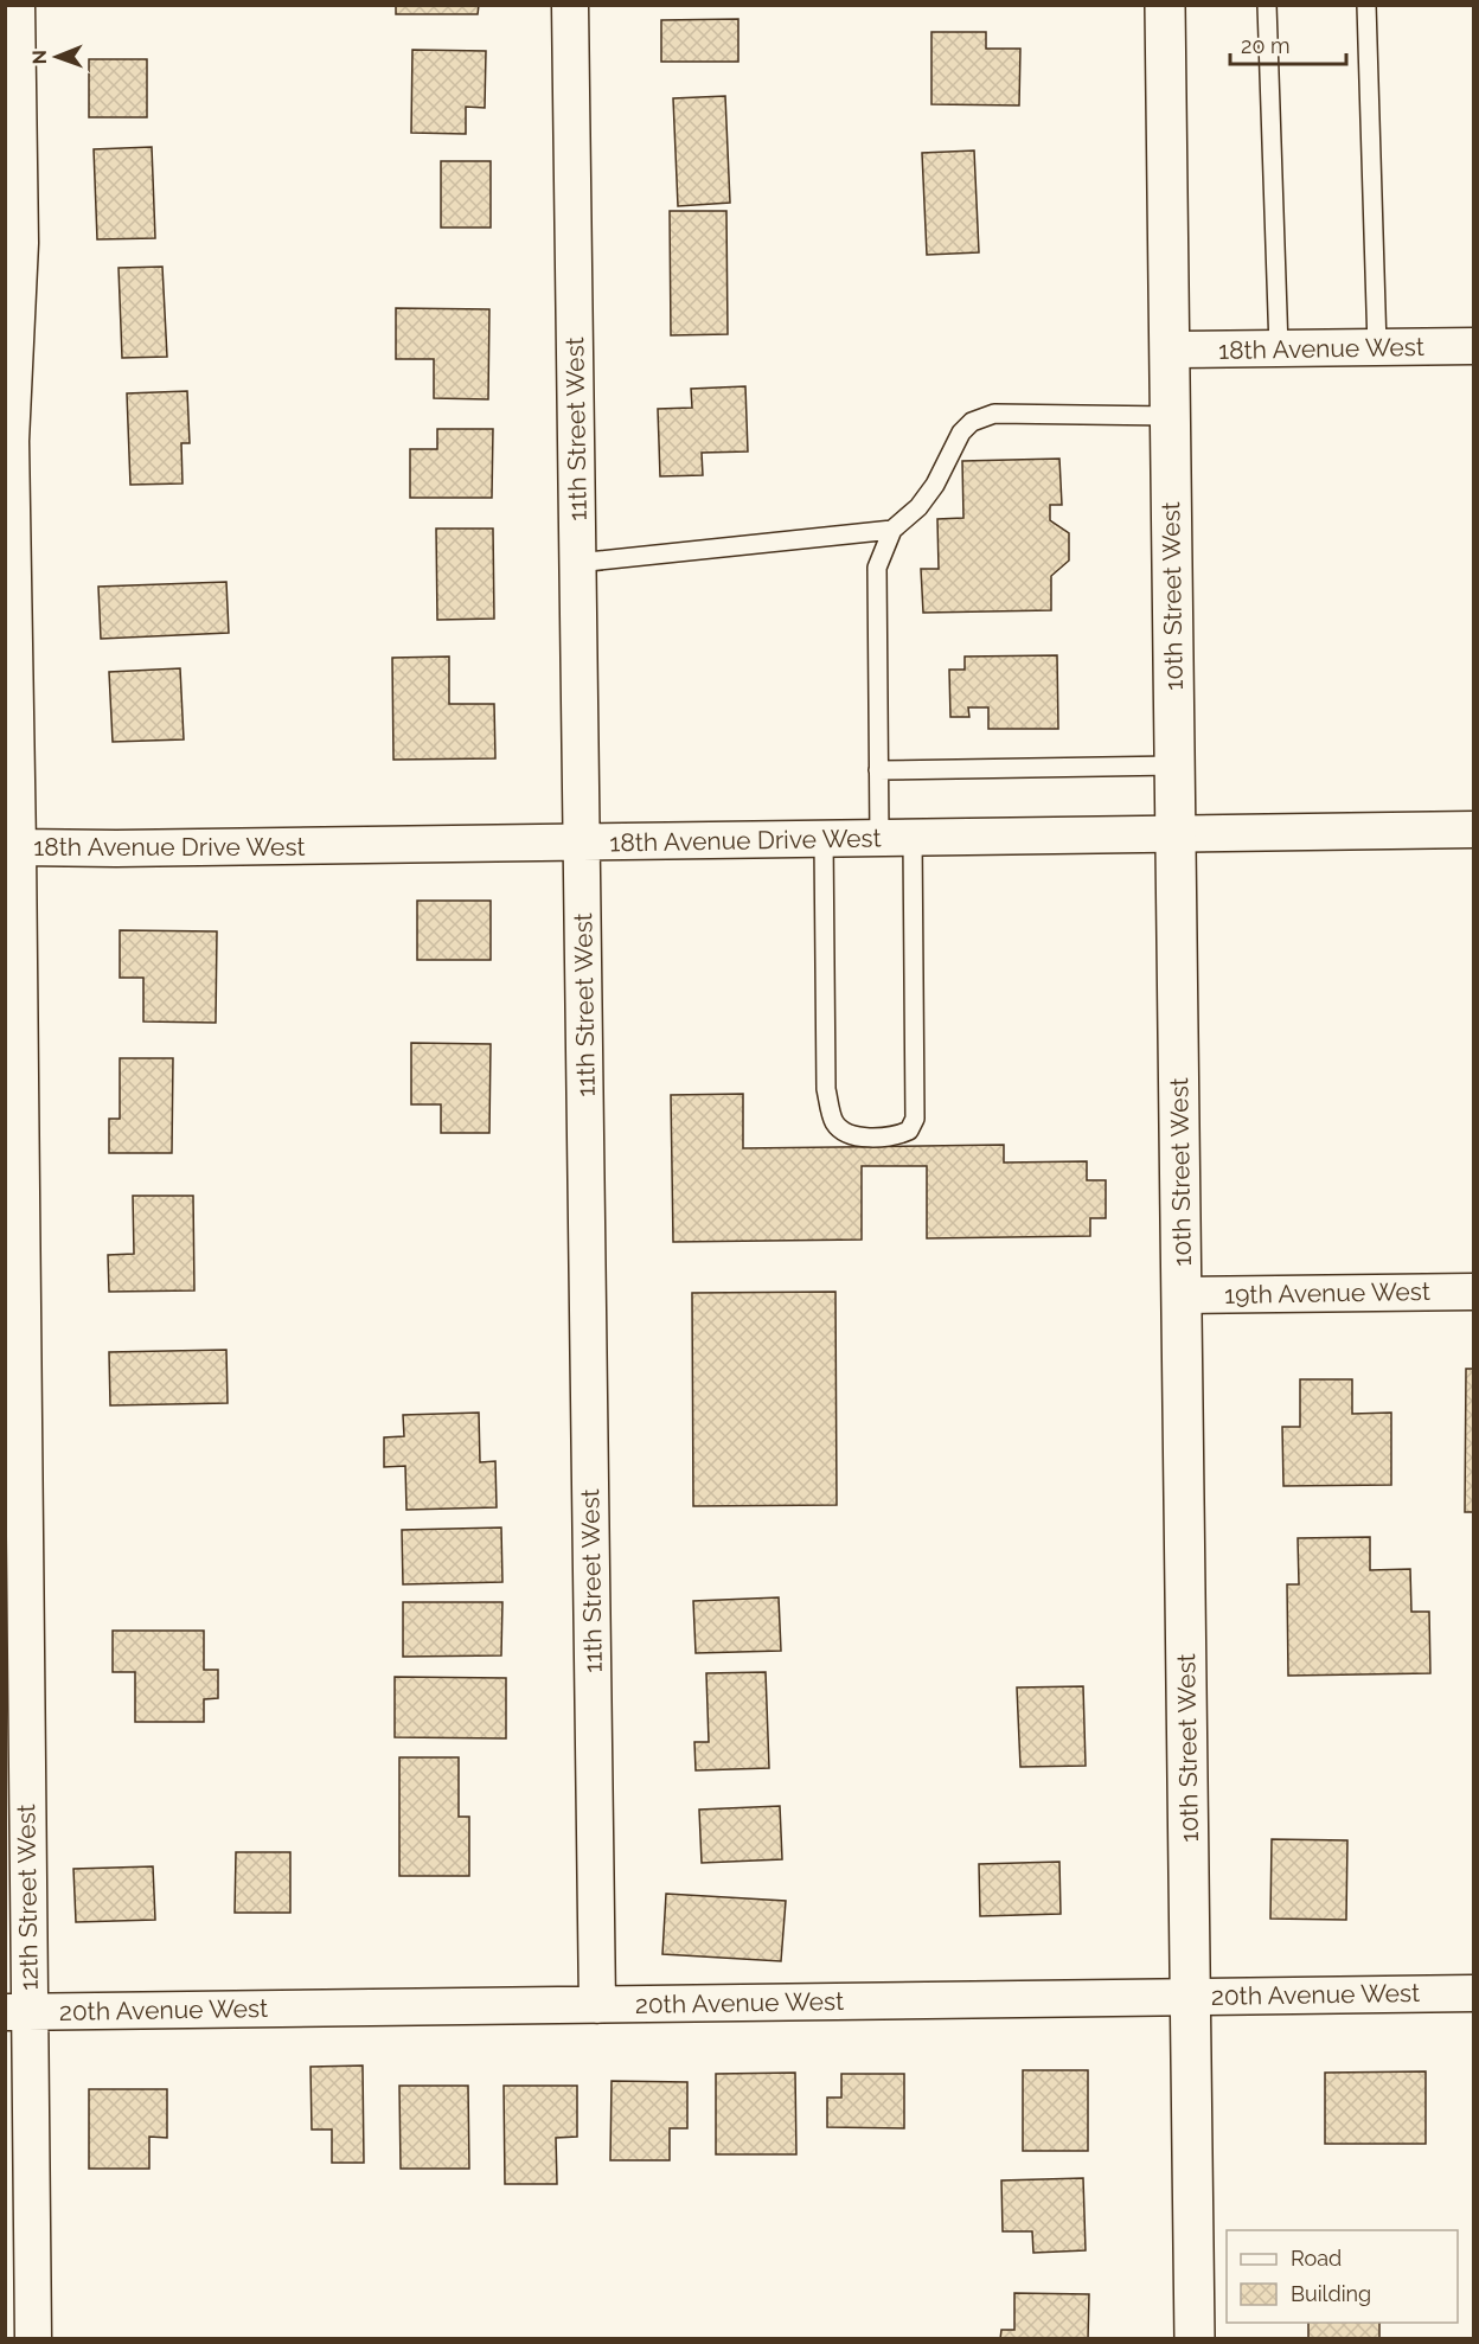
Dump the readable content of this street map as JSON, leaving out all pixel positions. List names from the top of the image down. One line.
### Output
{"streets":{"street":["18th Avenue West","11th Street West","10th Street West","18th Avenue Drive West","19th Avenue West","12th Street West","20th Avenue West"]},"crossings":[["18th Avenue West","10th Street West"],["11th Street West","18th Avenue Drive West"],["11th Street West","20th Avenue West"],["10th Street West","18th Avenue Drive West"],["10th Street West","19th Avenue West"],["10th Street West","20th Avenue West"],["18th Avenue Drive West","12th Street West"],["12th Street West","20th Avenue West"]],"legend":["Road","Building"],"scale_bar":"20 m","north":"left"}
